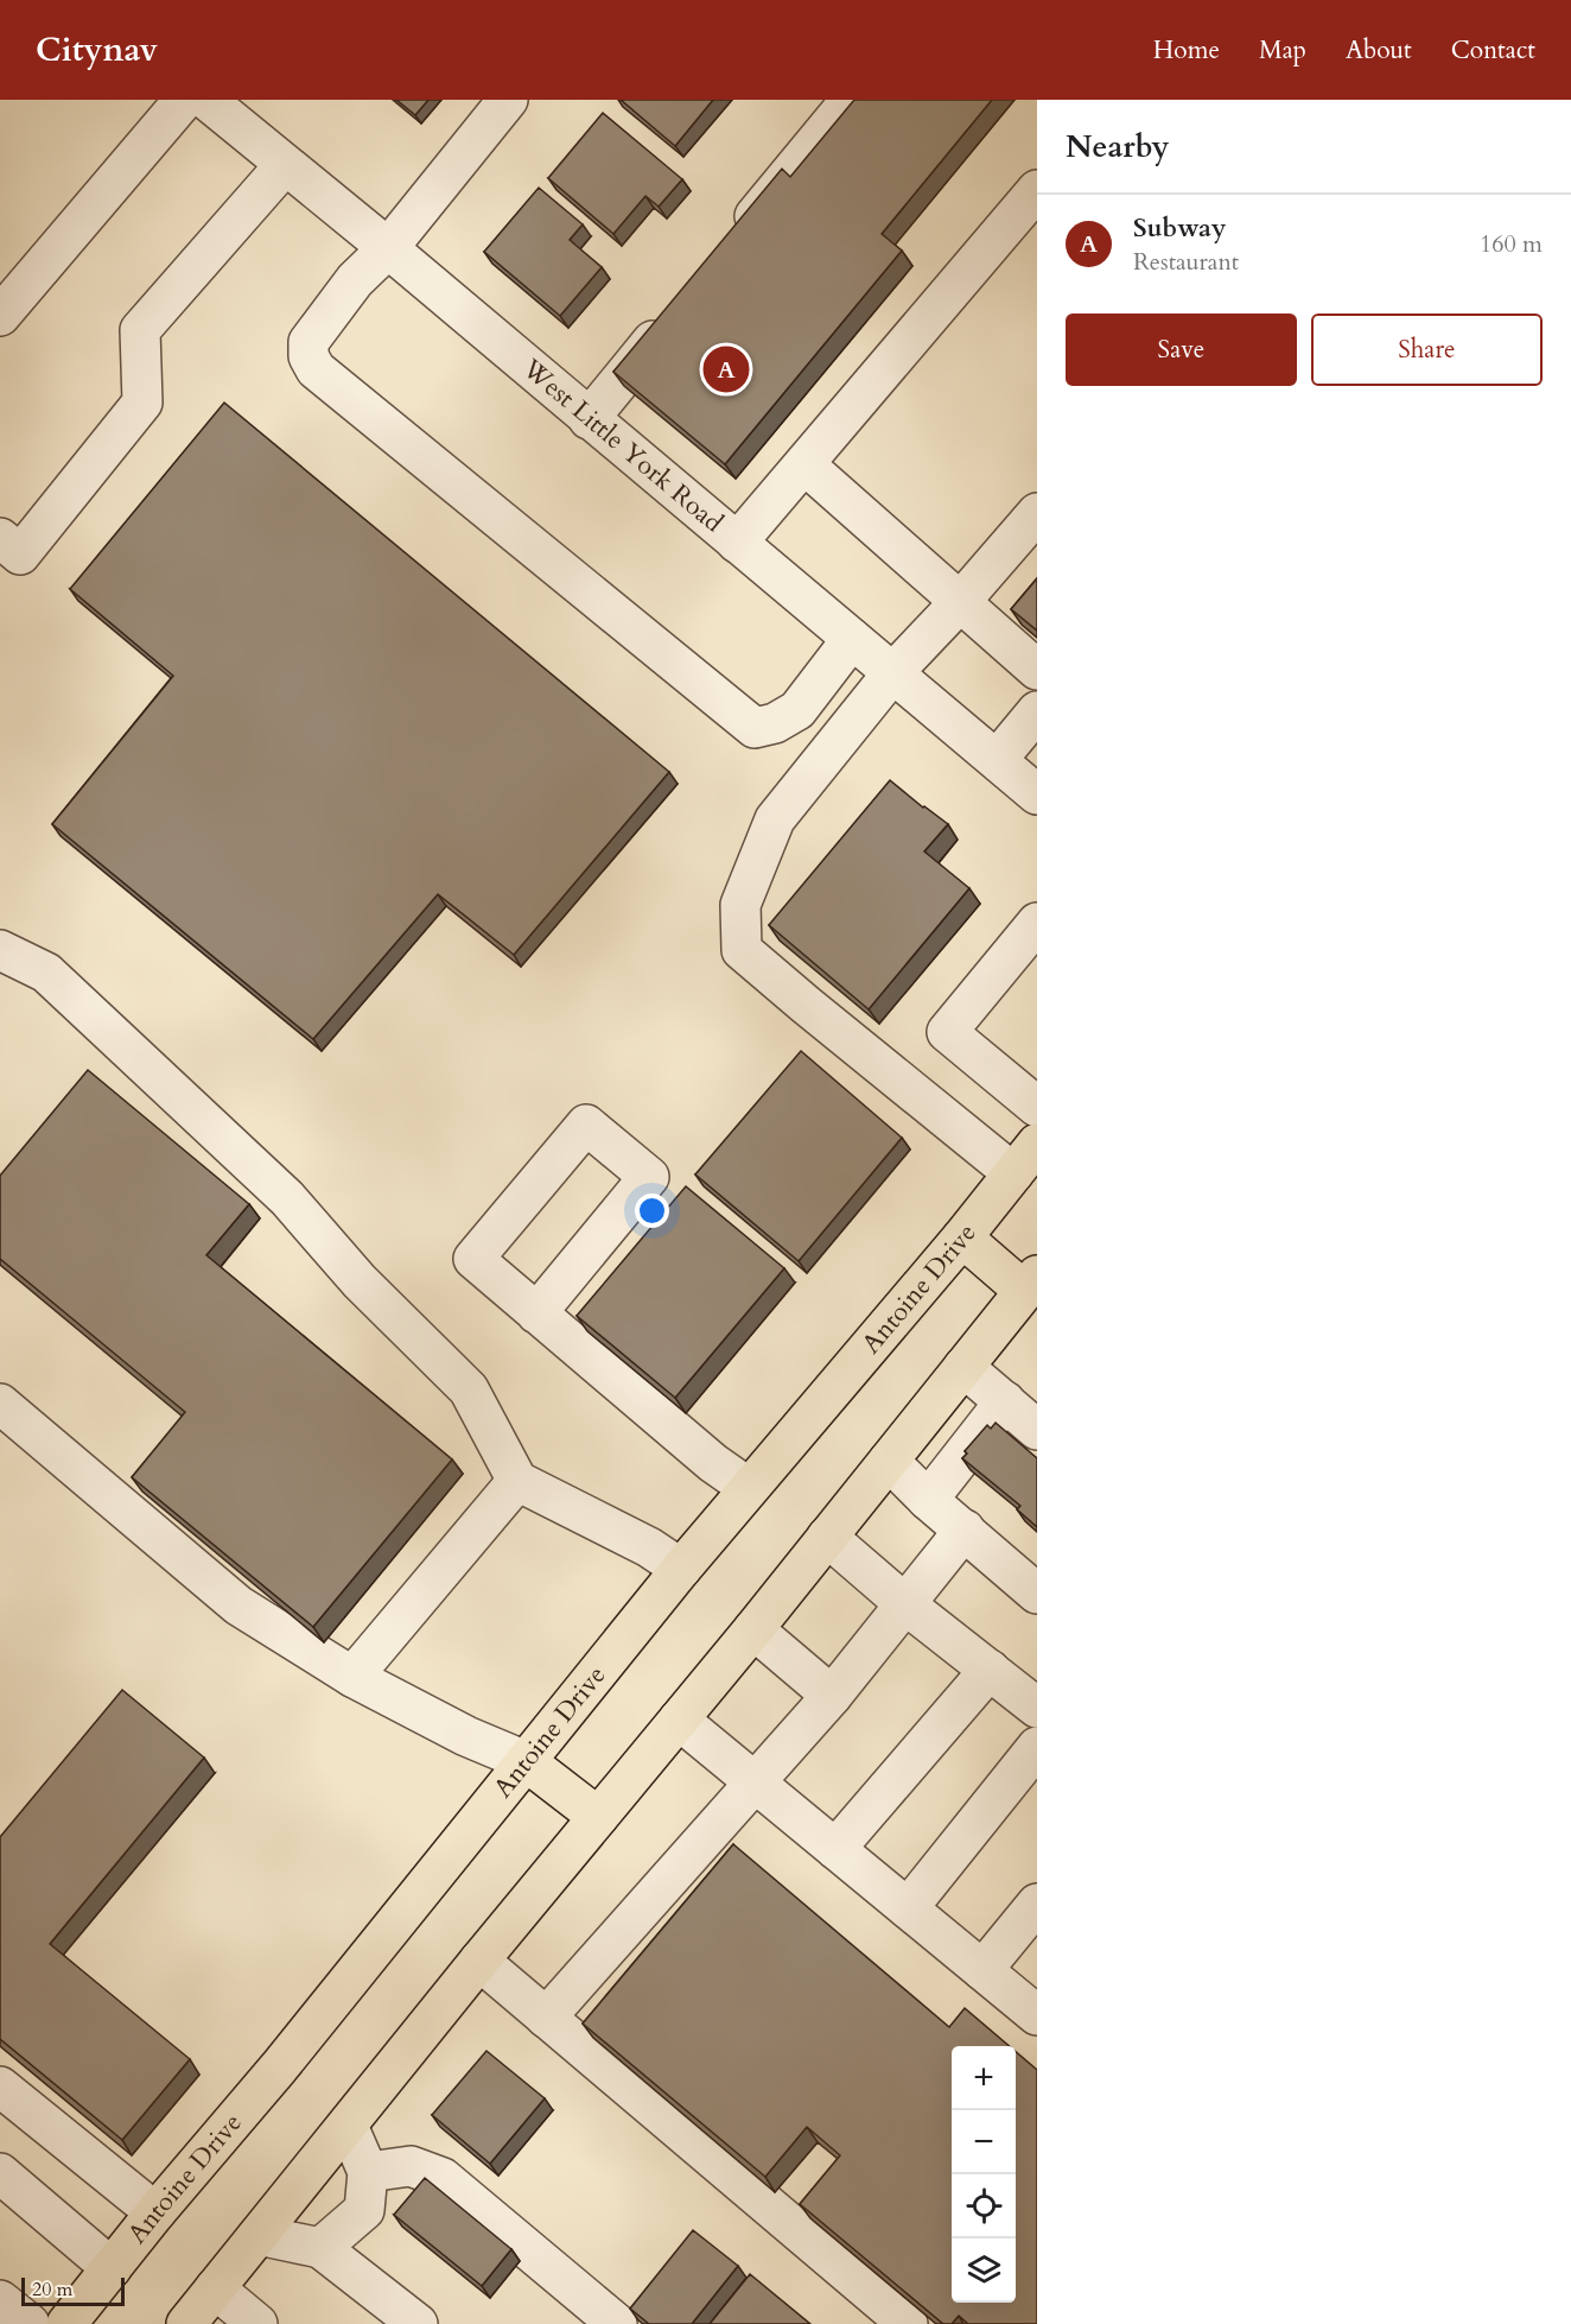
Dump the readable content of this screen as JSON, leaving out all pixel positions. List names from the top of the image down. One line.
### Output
{"streets":{"main road":["Antoine Drive"],"street":["West Little York Road"]},"scale_bar":"20 m","page":{"header":"Citynav","nav":["Home","Map","About","Contact"],"heading":"Nearby","list":[{"mark":"A","name":"Subway","note":"Restaurant","value":"160 m"}],"buttons":["Save","Share"],"pins":"A","map_buttons":["+","−"],"scale":"20 m"}}
